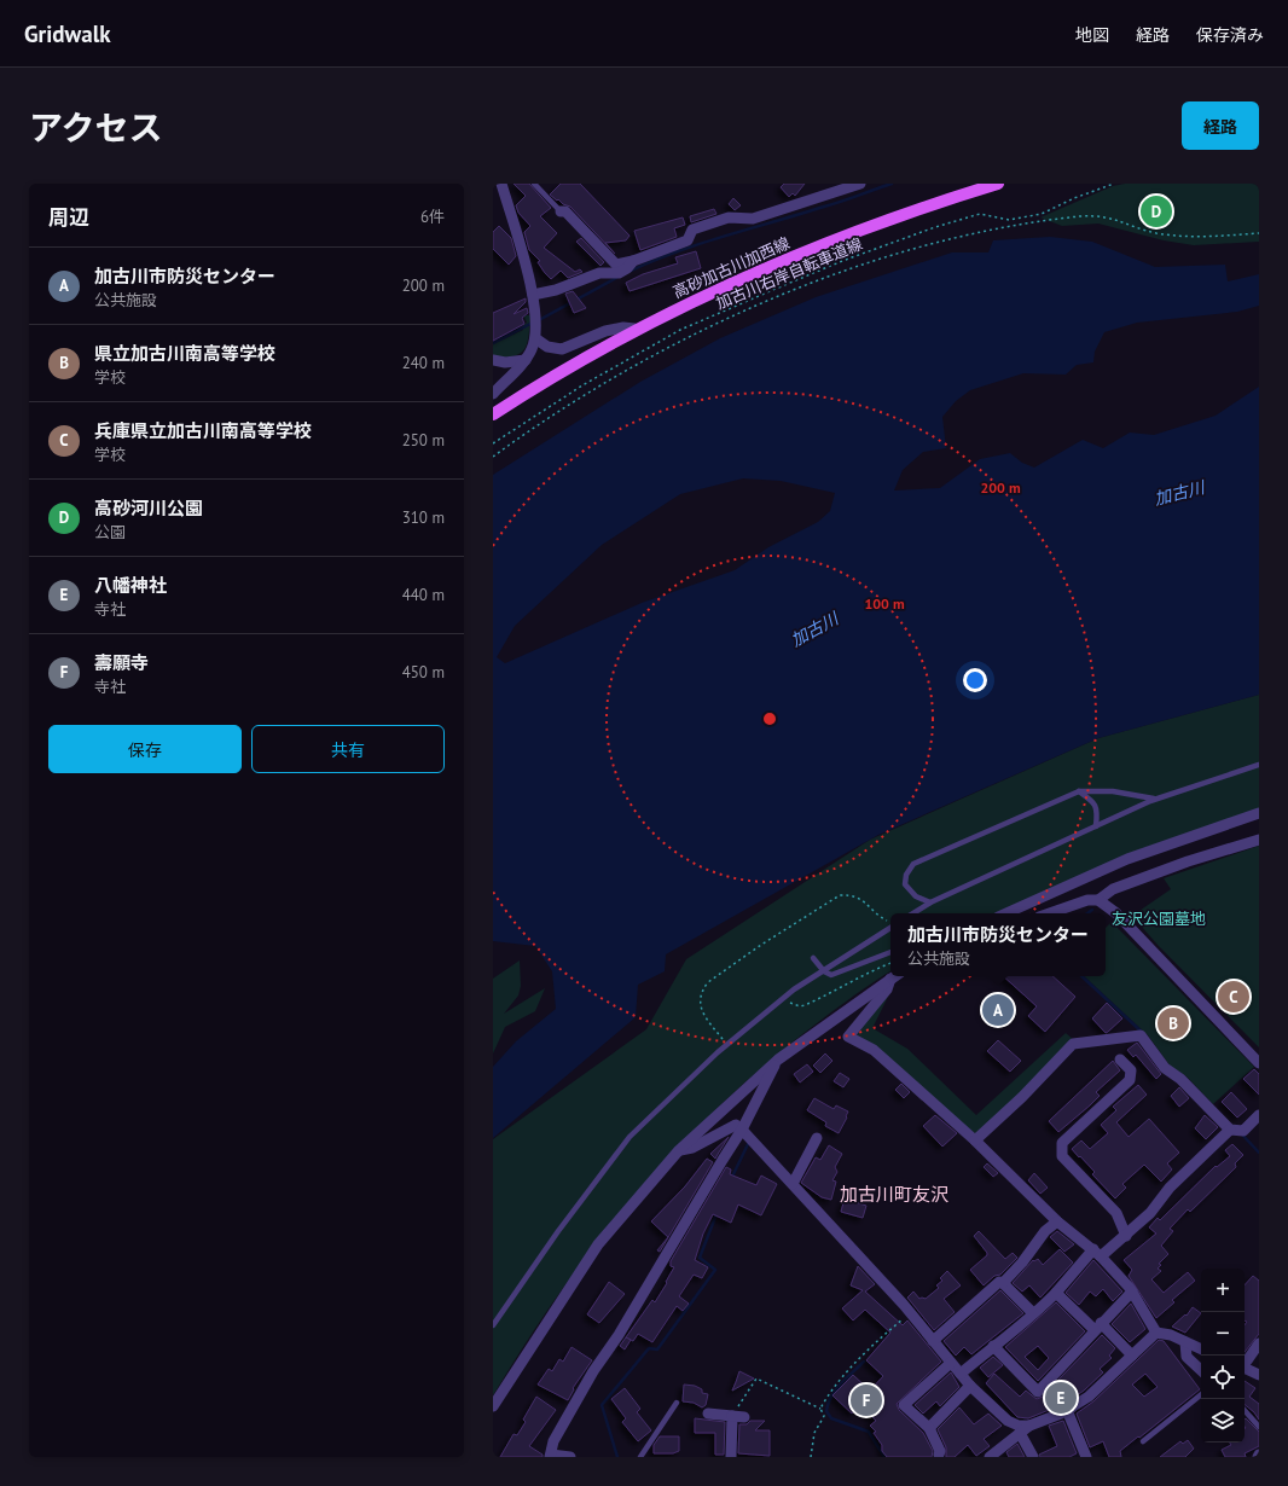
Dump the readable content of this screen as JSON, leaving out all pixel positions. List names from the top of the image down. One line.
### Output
{"streets":{"main road":["高砂加古川加西線"],"path":["加古川右岸自転車道線"]},"districts":["加古川町友沢"],"water":["加古川"],"parks":["友沢公園墓地"],"page":{"header":"Gridwalk","nav":["地図","経路","保存済み"],"title":"アクセス","buttons":["経路",["保存","共有"]],"heading":["周辺","6件"],"pins":["D","C","A","B","E","F"],"list":[{"mark":"A","name":"加古川市防災センター","note":"公共施設","value":"200 m"},{"mark":"B","name":"県立加古川南高等学校","note":"学校","value":"240 m"},{"mark":"C","name":"兵庫県立加古川南高等学校","note":"学校","value":"250 m"},{"mark":"D","name":"高砂河川公園","note":"公園","value":"310 m"},{"mark":"E","name":"八幡神社","note":"寺社","value":"440 m"},{"mark":"F","name":"壽願寺","note":"寺社","value":"450 m"}],"popup":["加古川市防災センター","公共施設"],"map_buttons":["+","−"]},"rings":["200 m","100 m"]}
